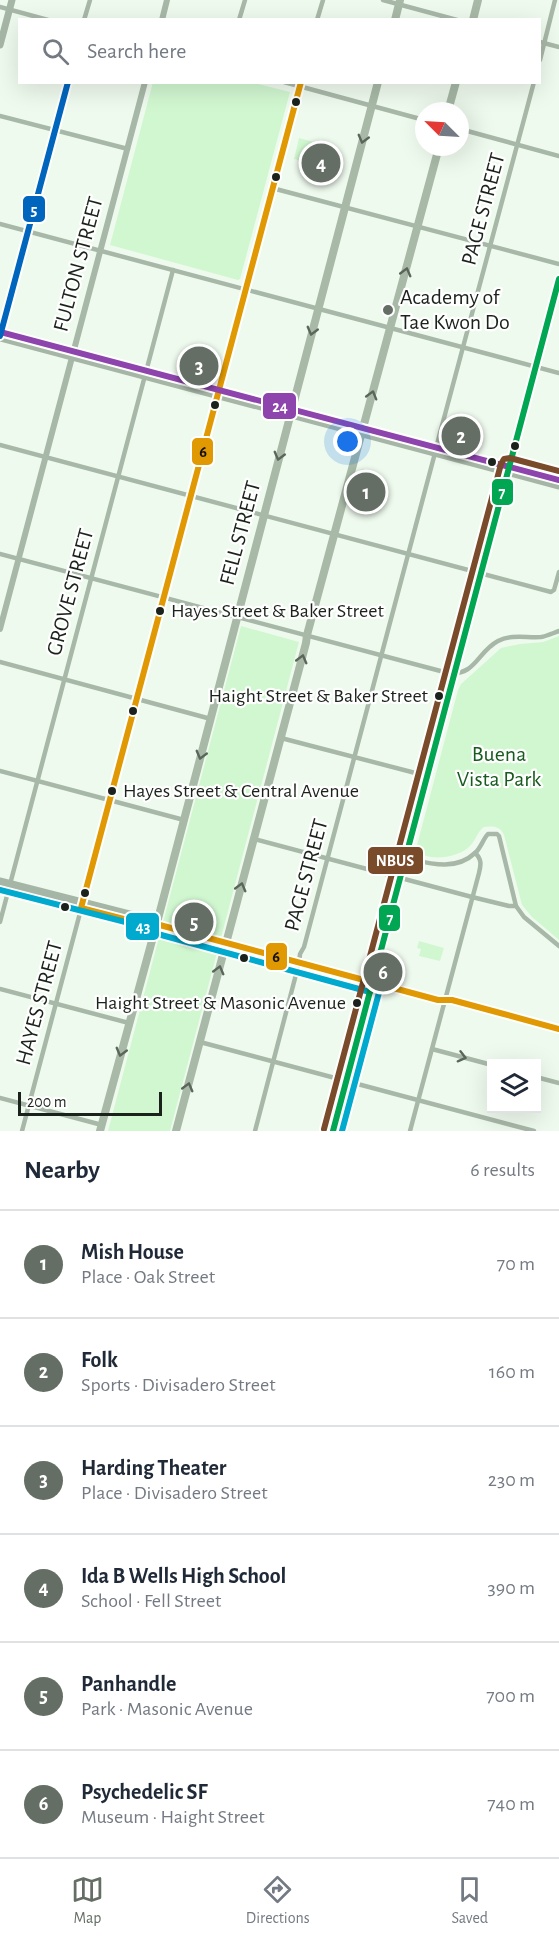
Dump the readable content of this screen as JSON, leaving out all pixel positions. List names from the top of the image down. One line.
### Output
{"streets":{"main road":["FELL STREET"],"street":["PAGE STREET","FULTON STREET","GROVE STREET","HAYES STREET"]},"one_way":["FELL STREET"],"parks":["Buena Vista Park"],"places":["Academy of Tae Kwon Do","Hayes Street & Baker Street","Haight Street & Baker Street","Hayes Street & Central Avenue","Haight Street & Masonic Avenue"],"lines":["transit line 6","transit line 5","transit line 7","transit line 24","transit line NBUS","transit line 43"],"scale_bar":"200 m","north":"top left","page":{"search":"Search here","pins":["4","3","2","1","5","6"],"scale":"200 m","heading":["Nearby","6 results"],"list":[{"mark":"1","name":"Mish House","note":"Place · Oak Street","value":"70 m"},{"mark":"2","name":"Folk","note":"Sports · Divisadero Street","value":"160 m"},{"mark":"3","name":"Harding Theater","note":"Place · Divisadero Street","value":"230 m"},{"mark":"4","name":"Ida B Wells High School","note":"School · Fell Street","value":"390 m"},{"mark":"5","name":"Panhandle","note":"Park · Masonic Avenue","value":"700 m"},{"mark":"6","name":"Psychedelic SF","note":"Museum · Haight Street","value":"740 m"}],"nav":["Map","Directions","Saved"]}}
